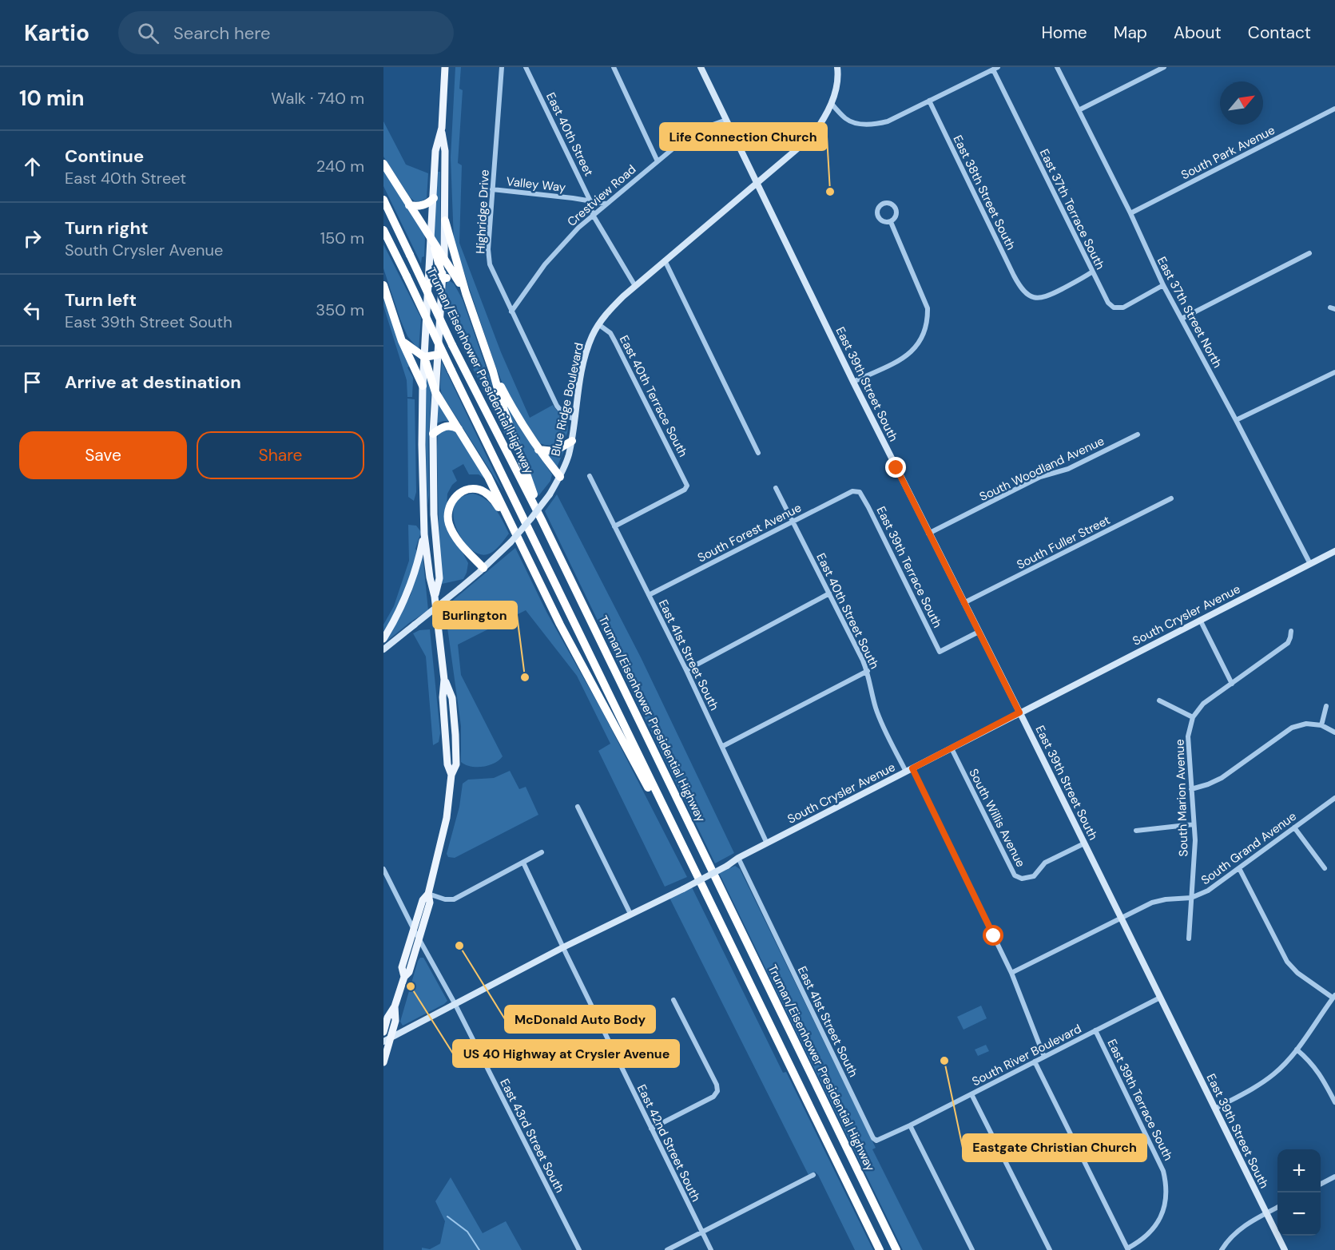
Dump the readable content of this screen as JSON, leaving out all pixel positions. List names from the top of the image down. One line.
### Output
{"streets":{"highway":["Truman/Eisenhower Presidential Highway"],"main road":["East 39th Street South","Blue Ridge Boulevard","South Crysler Avenue"],"street":["East 40th Street","South Park Avenue","Valley Way","East 38th Street South","Crestview Road","East 37th Terrace South","Highridge Drive","East 37th Street North","East 40th Terrace South","South Woodland Avenue","South Forest Avenue","South Fuller Street","East 39th Terrace South","East 40th Street South","East 41st Street South","South Marion Avenue","South Willis Avenue","South Grand Avenue","South River Boulevard","East 43rd Street South","East 42nd Street South"]},"crossings":[["East 40th Street","Valley Way"],["East 40th Street","Crestview Road"],["East 40th Street","Blue Ridge Boulevard"],["South Park Avenue","East 37th Street North"],["Valley Way","Crestview Road"],["Valley Way","Highridge Drive"],["East 38th Street South","East 37th Terrace South"],["Crestview Road","Highridge Drive"],["Crestview Road","East 39th Street South"],["East 37th Terrace South","East 37th Street North"],["Highridge Drive","Blue Ridge Boulevard"],["East 37th Street North","South Crysler Avenue"],["East 39th Street South","Blue Ridge Boulevard"],["East 39th Street South","South Woodland Avenue"],["East 39th Street South","South Fuller Street"],["East 39th Street South","East 39th Terrace South"],["East 39th Street South","South Crysler Avenue"],["East 39th Street South","South Willis Avenue"],["East 39th Street South","South Grand Avenue"],["East 39th Street South","South River Boulevard"],["East 40th Terrace South","Blue Ridge Boulevard"],["East 40th Terrace South","East 41st Street South"],["South Forest Avenue","East 39th Terrace South"],["South Forest Avenue","East 40th Street South"],["South Forest Avenue","East 41st Street South"],["East 39th Terrace South","South River Boulevard"],["East 40th Street South","South Crysler Avenue"],["South Crysler Avenue","East 41st Street South"],["South Crysler Avenue","South Willis Avenue"],["South Crysler Avenue","East 43rd Street South"],["South Crysler Avenue","East 42nd Street South"],["East 41st Street South","South River Boulevard"],["South Marion Avenue","South Grand Avenue"]],"places":["Life Connection Church","Burlington","McDonald Auto Body","US 40 Highway at Crysler Avenue","Eastgate Christian Church"],"north":"top right","page":{"header":"Kartio","search":"Search here","nav":["Home","Map","About","Contact"],"heading":["10 min","Walk · 740 m"],"list":[["Continue","East 40th Street","240 m"],["Turn right","South Crysler Avenue","150 m"],["Turn left","East 39th Street South","350 m"],"Arrive at destination"],"buttons":["Save","Share"],"map_buttons":["+","−"]}}
